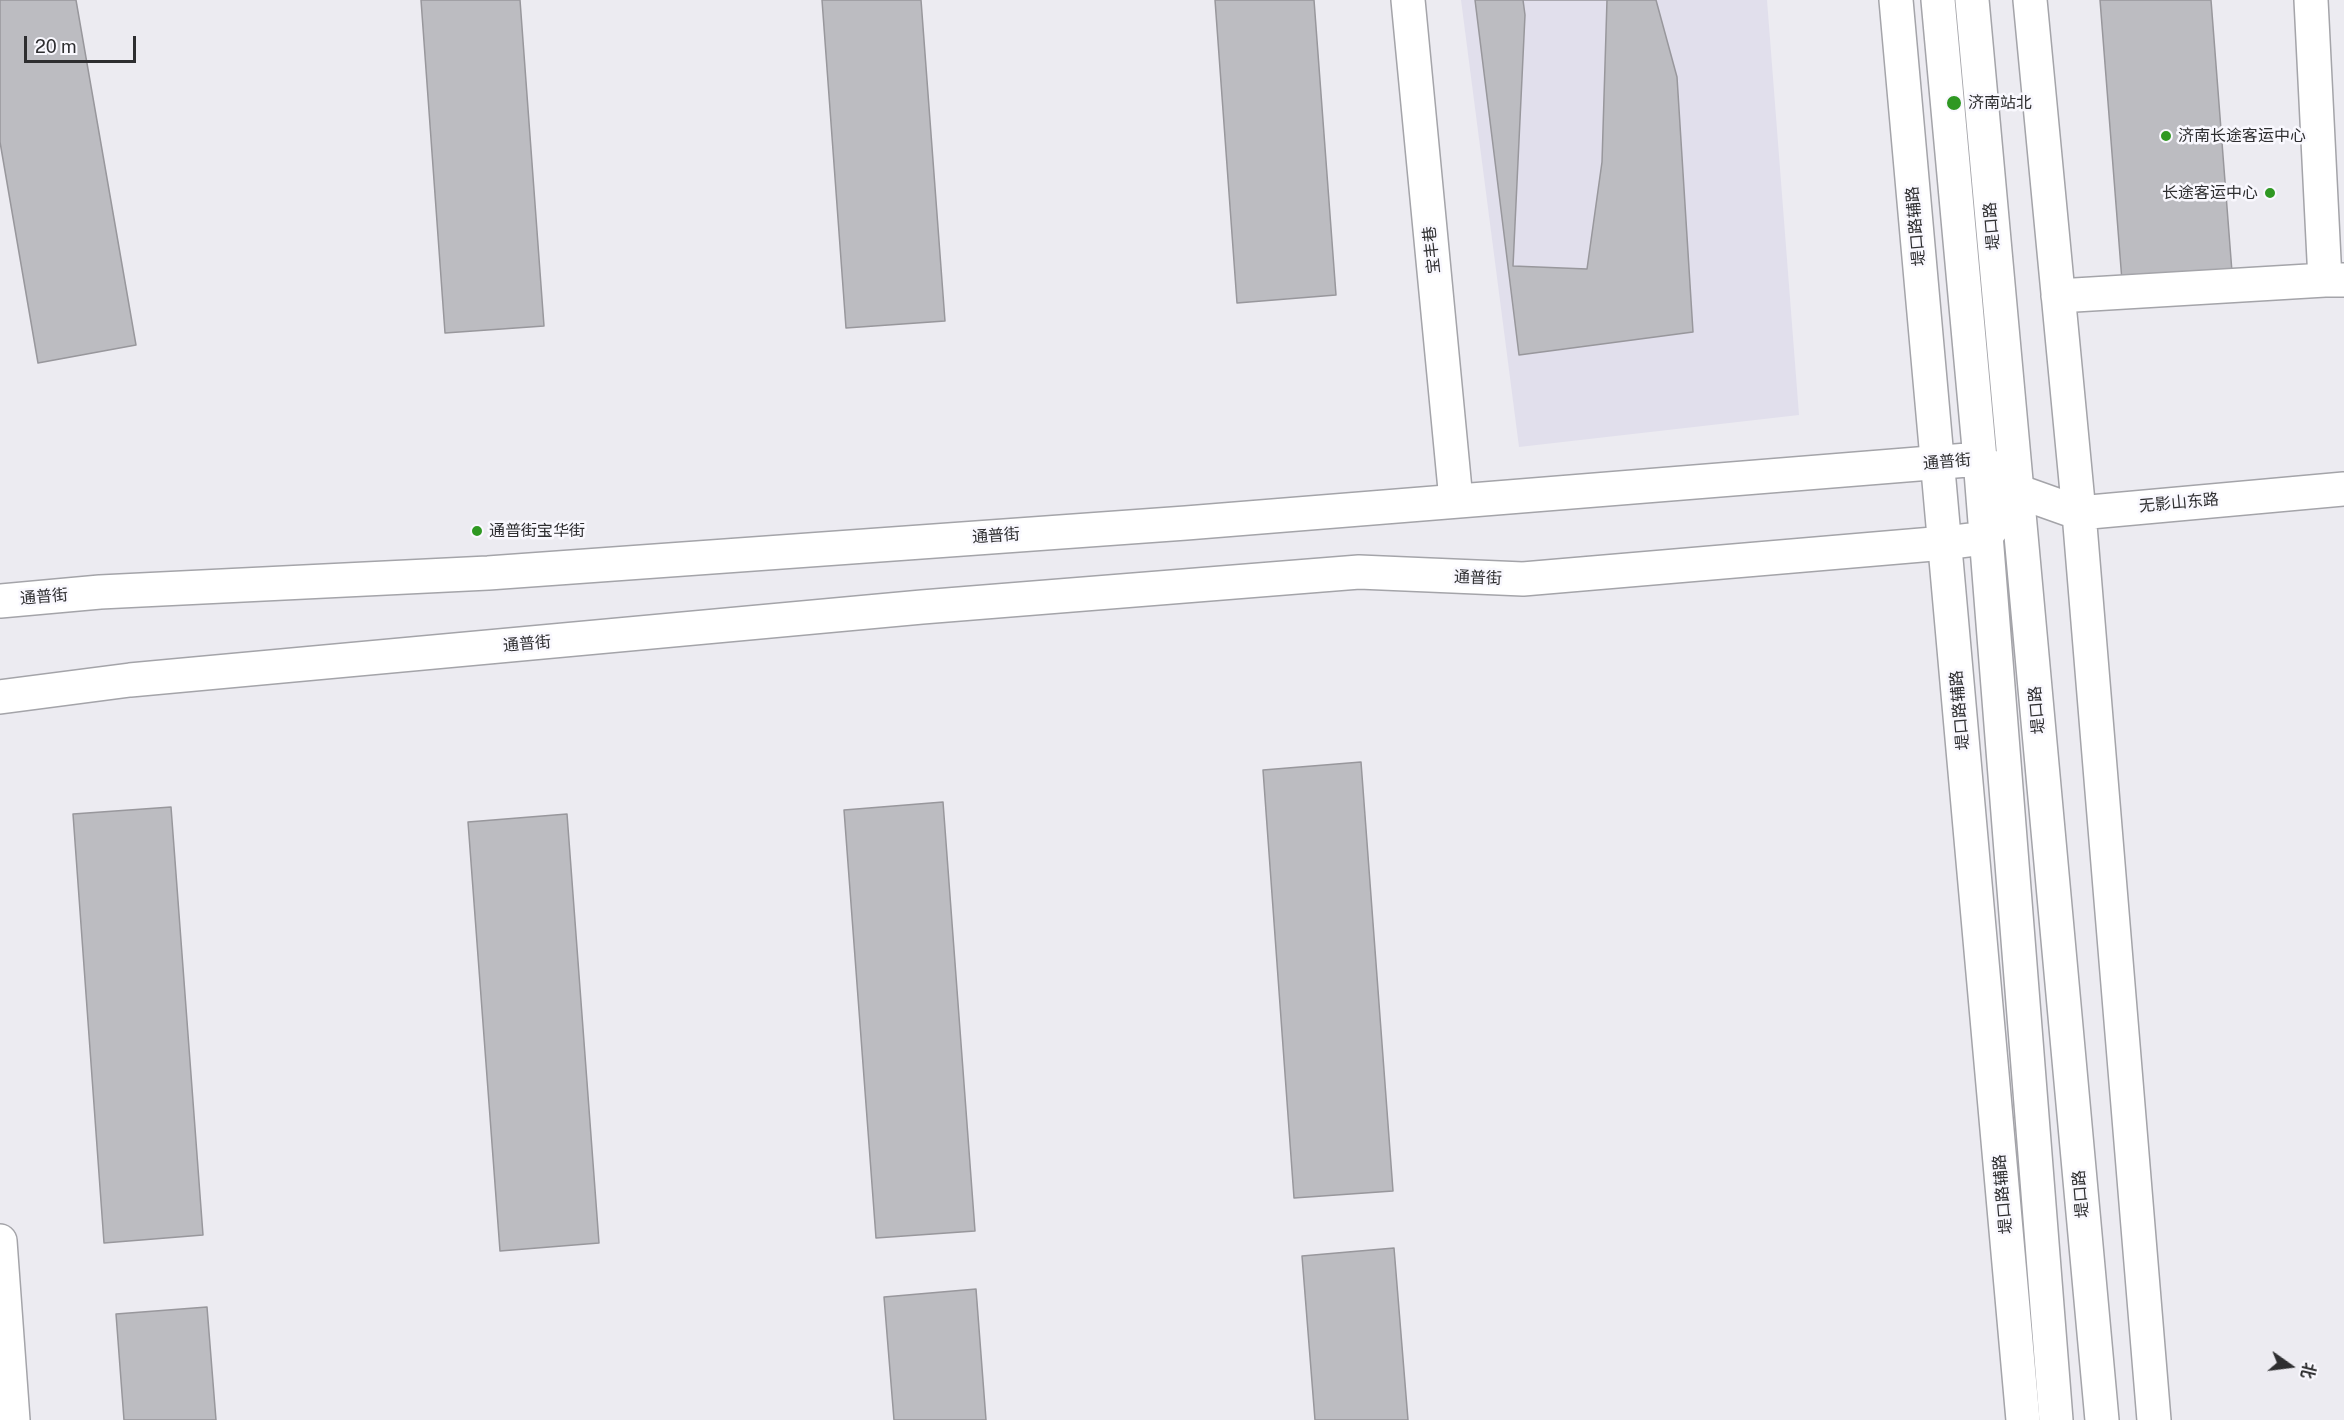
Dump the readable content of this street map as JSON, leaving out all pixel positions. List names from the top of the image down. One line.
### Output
{"streets":{"main road":["堤口路辅路","堤口路","宝丰巷","通普街","无影山东路"]},"crossings":[["堤口路辅路","通普街"],["堤口路","通普街"],["堤口路","无影山东路"],["宝丰巷","通普街"],["通普街","无影山东路"]],"places":["济南站北","济南长途客运中心","长途客运中心","通普街宝华街"],"scale_bar":"20 m","north":"right"}
